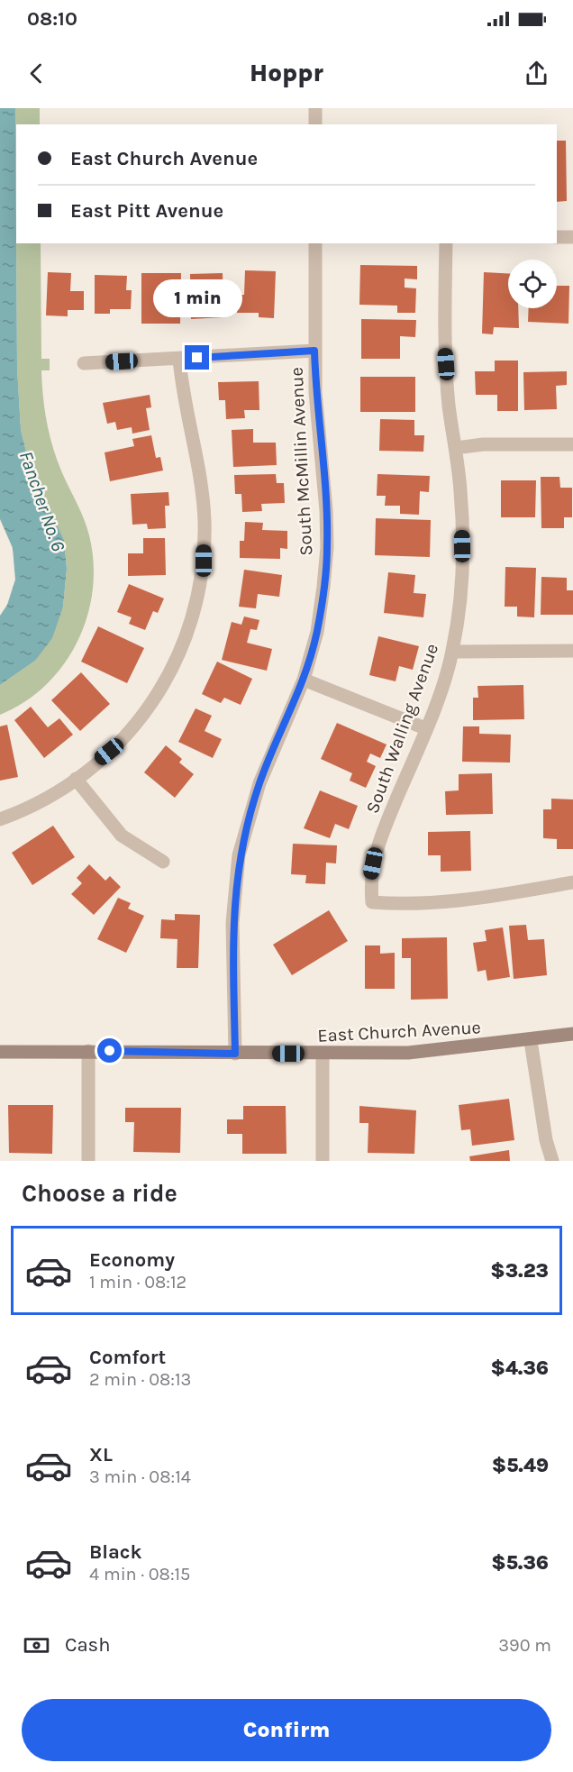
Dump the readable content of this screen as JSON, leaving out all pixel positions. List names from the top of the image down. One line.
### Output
{"streets":{"street":["South McMillin Avenue","South Walling Avenue","East Church Avenue"]},"crossings":[["South McMillin Avenue","East Church Avenue"]],"water":["Fancher No. 6"],"page":{"status":"08:10","header":"Hoppr","banner":["East Church Avenue","East Pitt Avenue"],"bubble":"1 min","heading":"Choose a ride","list":[{"name":"Economy","note":"1 min · 08:12","value":"$3.23"},{"name":"Comfort","note":"2 min · 08:13","value":"$4.36"},{"name":"XL","note":"3 min · 08:14","value":"$5.49"},{"name":"Black","note":"4 min · 08:15","value":"$5.36"}],"pay":["Cash","390 m"],"buttons":"Confirm"}}
